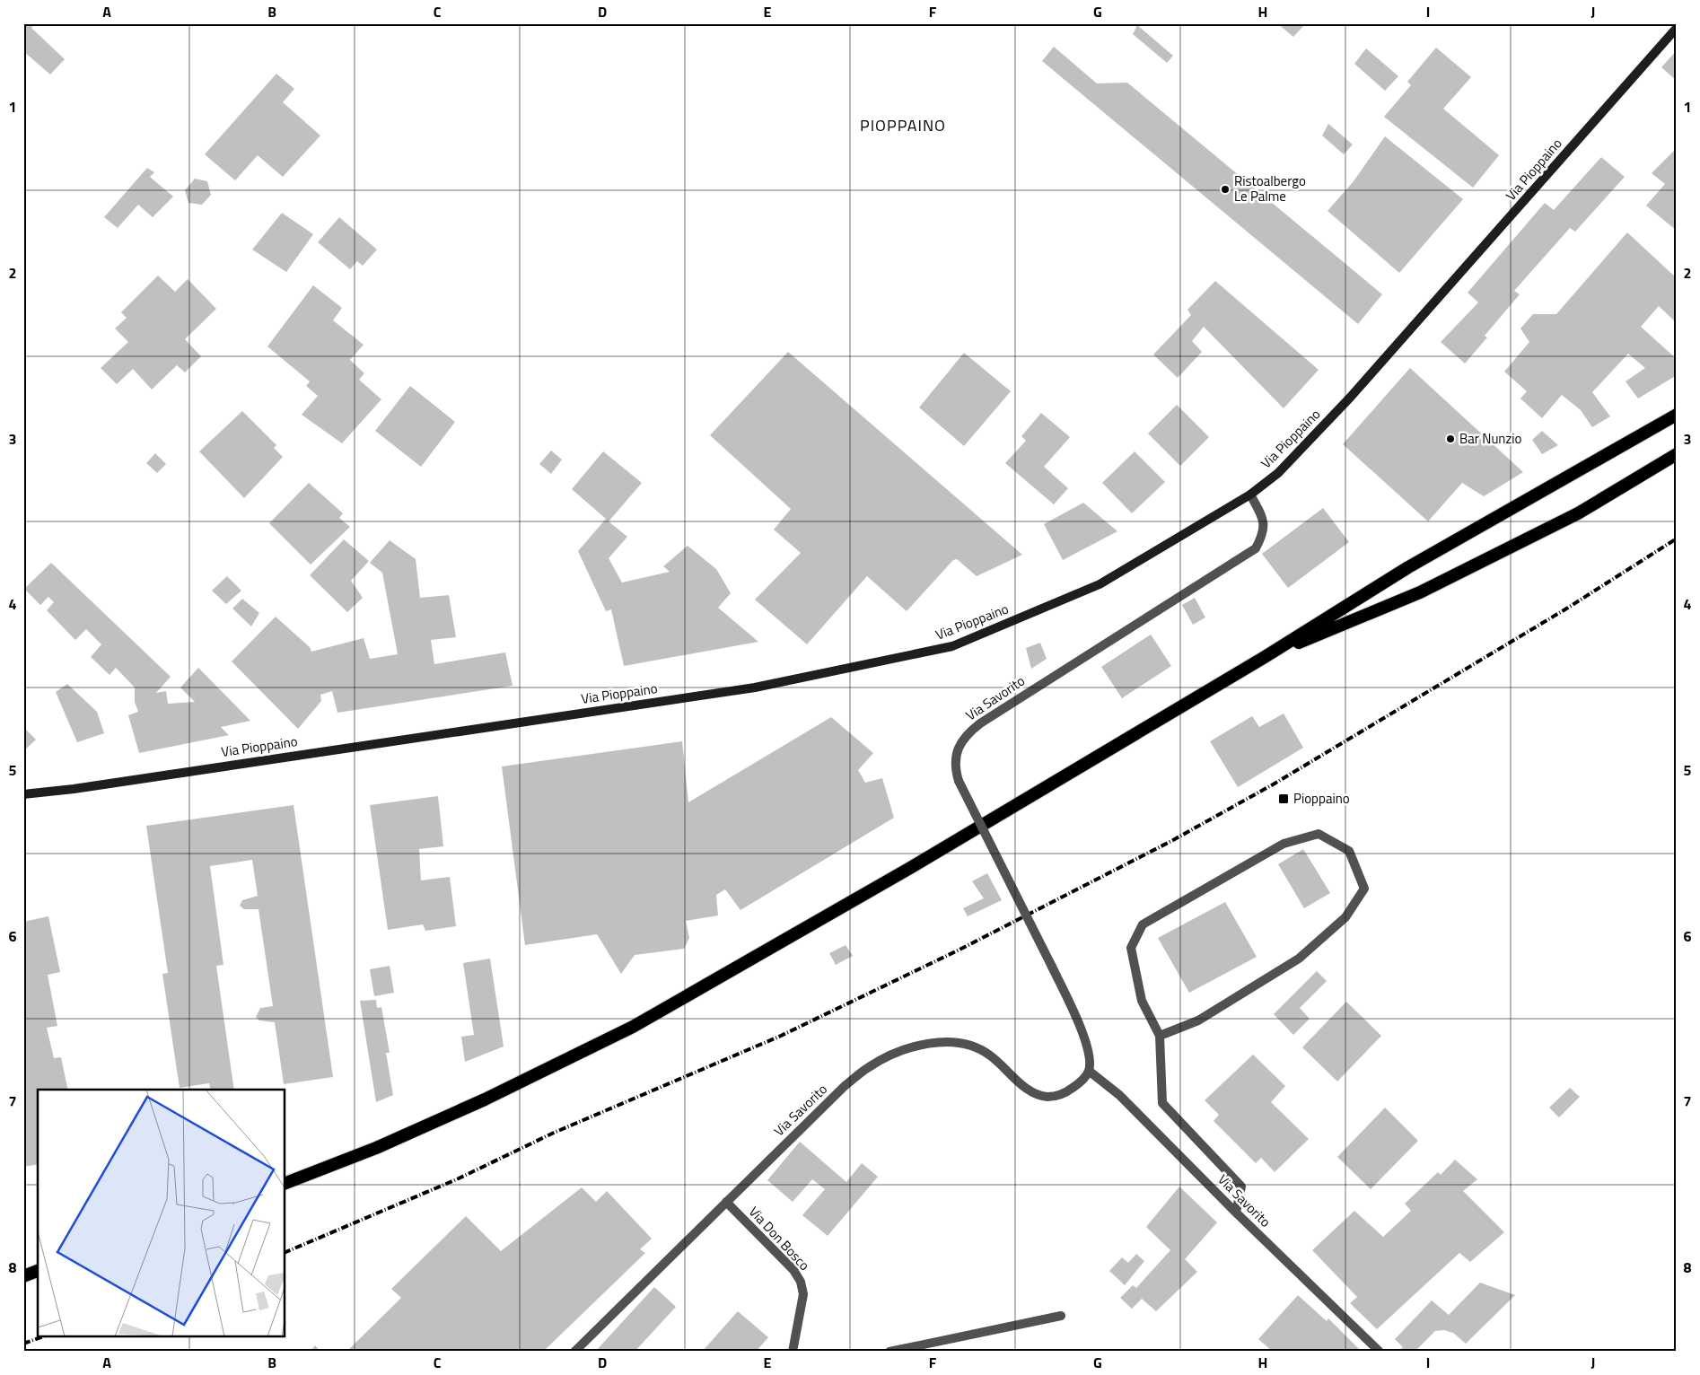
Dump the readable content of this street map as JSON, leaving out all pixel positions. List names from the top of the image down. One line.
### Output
{"streets":{"main road":["Via Pioppaino"],"street":["Via Savorito","Via Don Bosco"]},"crossings":[["Via Pioppaino","Via Savorito"],["Via Savorito","Via Don Bosco"]],"districts":["PIOPPAINO"],"places":{"other":["Ristoalbergo Le Palme","Bar Nunzio"],"transit":["Pioppaino"]},"grid":{"columns":["A","B","C","D","E","F","G","H","I","J"],"rows":["1","2","3","4","5","6","7","8"]}}
